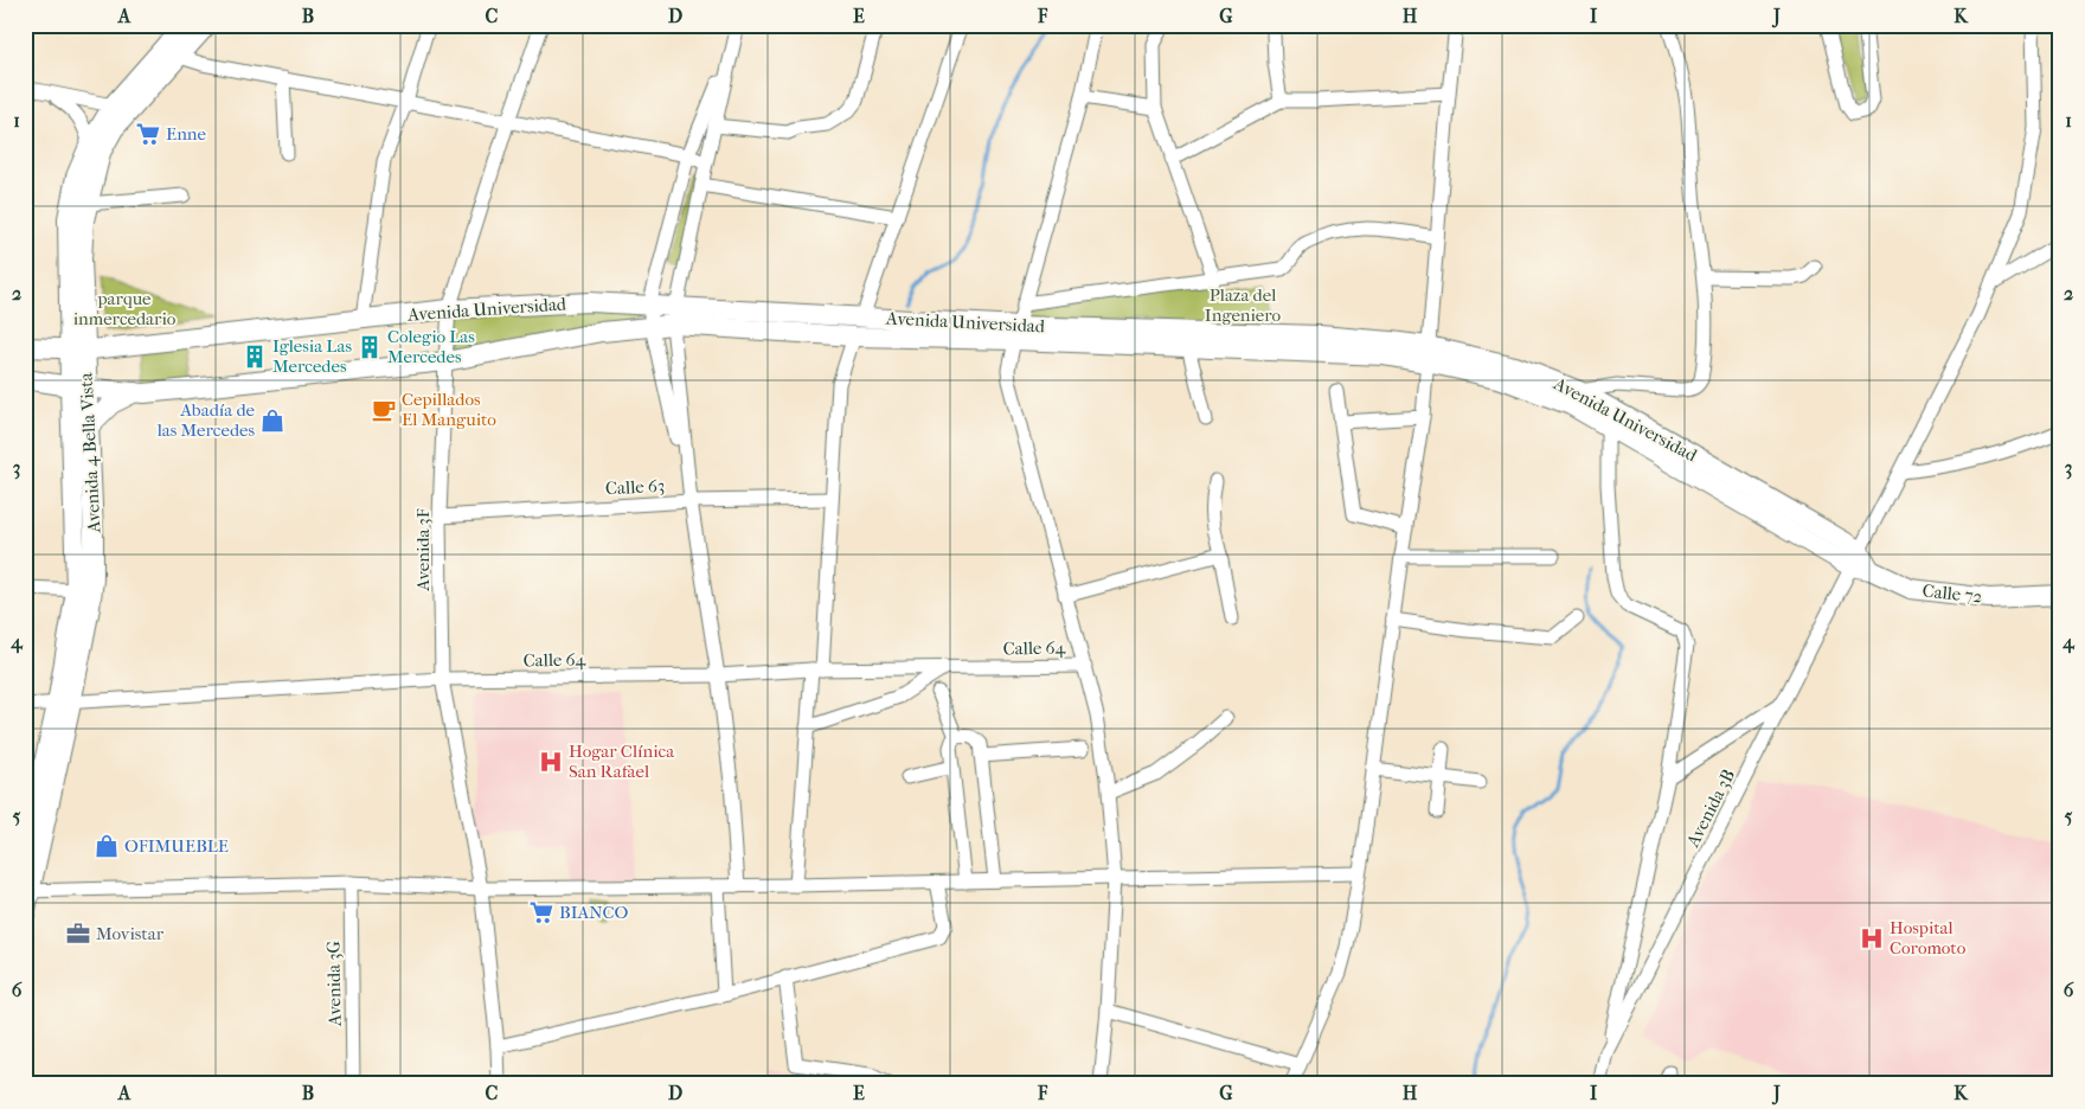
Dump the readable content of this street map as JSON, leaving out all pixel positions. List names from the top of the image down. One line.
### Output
{"streets":{"street":["Avenida Universidad","Avenida 4 Bella Vista","Calle 63","Avenida 3F","Calle 72","Calle 64","Avenida 3B","Avenida 3G"]},"crossings":[["Avenida Universidad","Avenida 4 Bella Vista"],["Avenida Universidad","Avenida 3F"],["Avenida Universidad","Calle 72"],["Avenida Universidad","Avenida 3B"],["Avenida 4 Bella Vista","Calle 64"],["Calle 63","Avenida 3F"],["Avenida 3F","Calle 64"],["Calle 72","Avenida 3B"]],"parks":["Plaza del Ingeniero","parque inmercedario"],"places":{"supermarket":["Enne","BIANCO"],"building":["Colegio Las Mercedes","Iglesia Las Mercedes"],"cafe":["Cepillados El Manguito"],"shop":["Abadía de las Mercedes","OFIMUEBLE"],"hospital":["Hogar Clínica San Rafael","Hospital Coromoto"],"office":["Movistar"]},"grid":{"columns":["A","B","C","D","E","F","G","H","I","J","K"],"rows":["1","2","3","4","5","6"]}}
